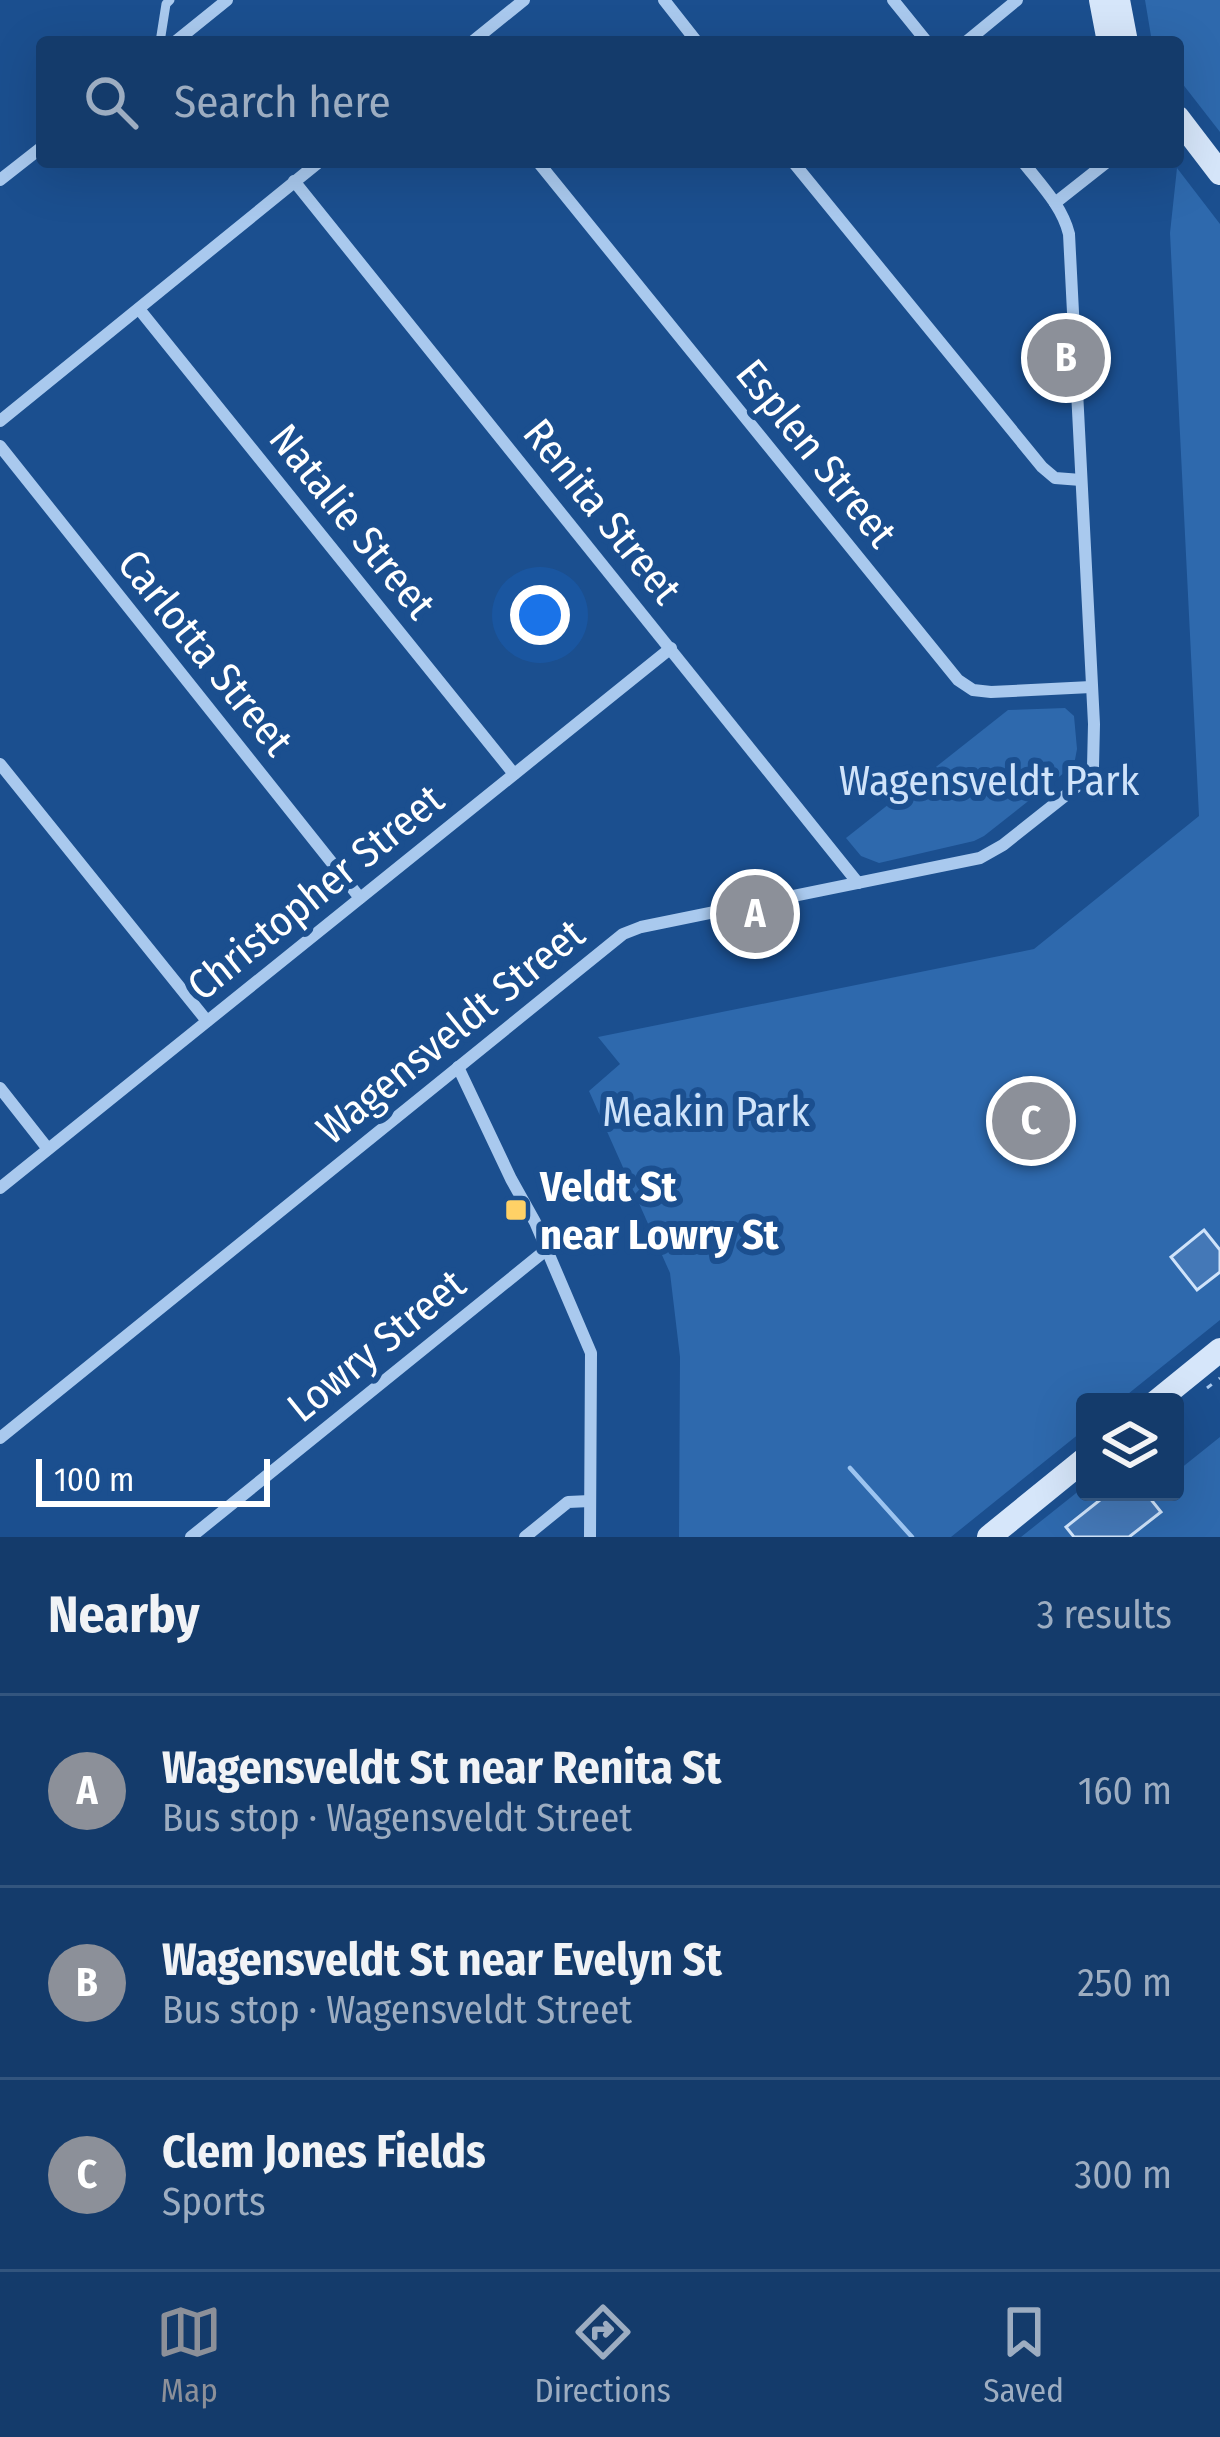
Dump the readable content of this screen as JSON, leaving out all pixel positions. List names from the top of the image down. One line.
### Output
{"streets":{"street":["Esplen Street","Renita Street","Natalie Street","Carlotta Street","Christopher Street","Wagensveldt Street","Lowry Street"]},"crossings":[["Esplen Street","Wagensveldt Street"],["Renita Street","Christopher Street"],["Renita Street","Wagensveldt Street"],["Natalie Street","Christopher Street"],["Carlotta Street","Christopher Street"]],"parks":["Wagensveldt Park","Meakin Park"],"places":{"transit":["Veldt St near Lowry St"]},"scale_bar":"100 m","page":{"search":"Search here","pins":["B","A","C"],"scale":"100 m","heading":["Nearby","3 results"],"list":[{"mark":"A","name":"Wagensveldt St near Renita St","note":"Bus stop · Wagensveldt Street","value":"160 m"},{"mark":"B","name":"Wagensveldt St near Evelyn St","note":"Bus stop · Wagensveldt Street","value":"250 m"},{"mark":"C","name":"Clem Jones Fields","note":"Sports","value":"300 m"}],"nav":["Map","Directions","Saved"]}}
